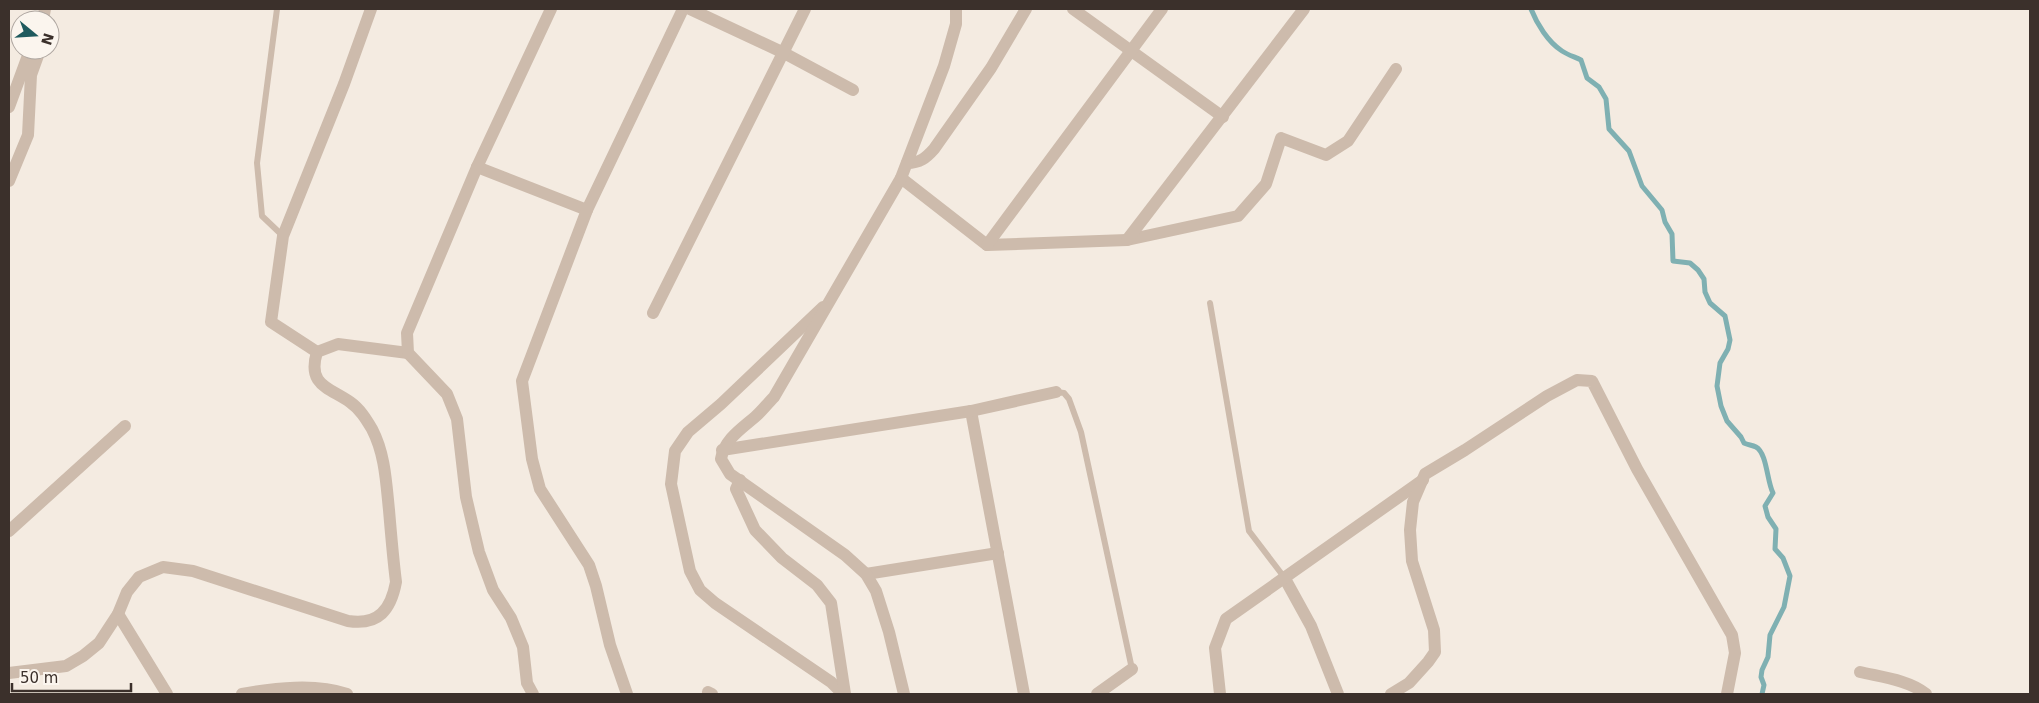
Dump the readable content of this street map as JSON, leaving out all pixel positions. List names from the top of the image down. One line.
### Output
{"scale_bar":"50 m","north":"right"}
